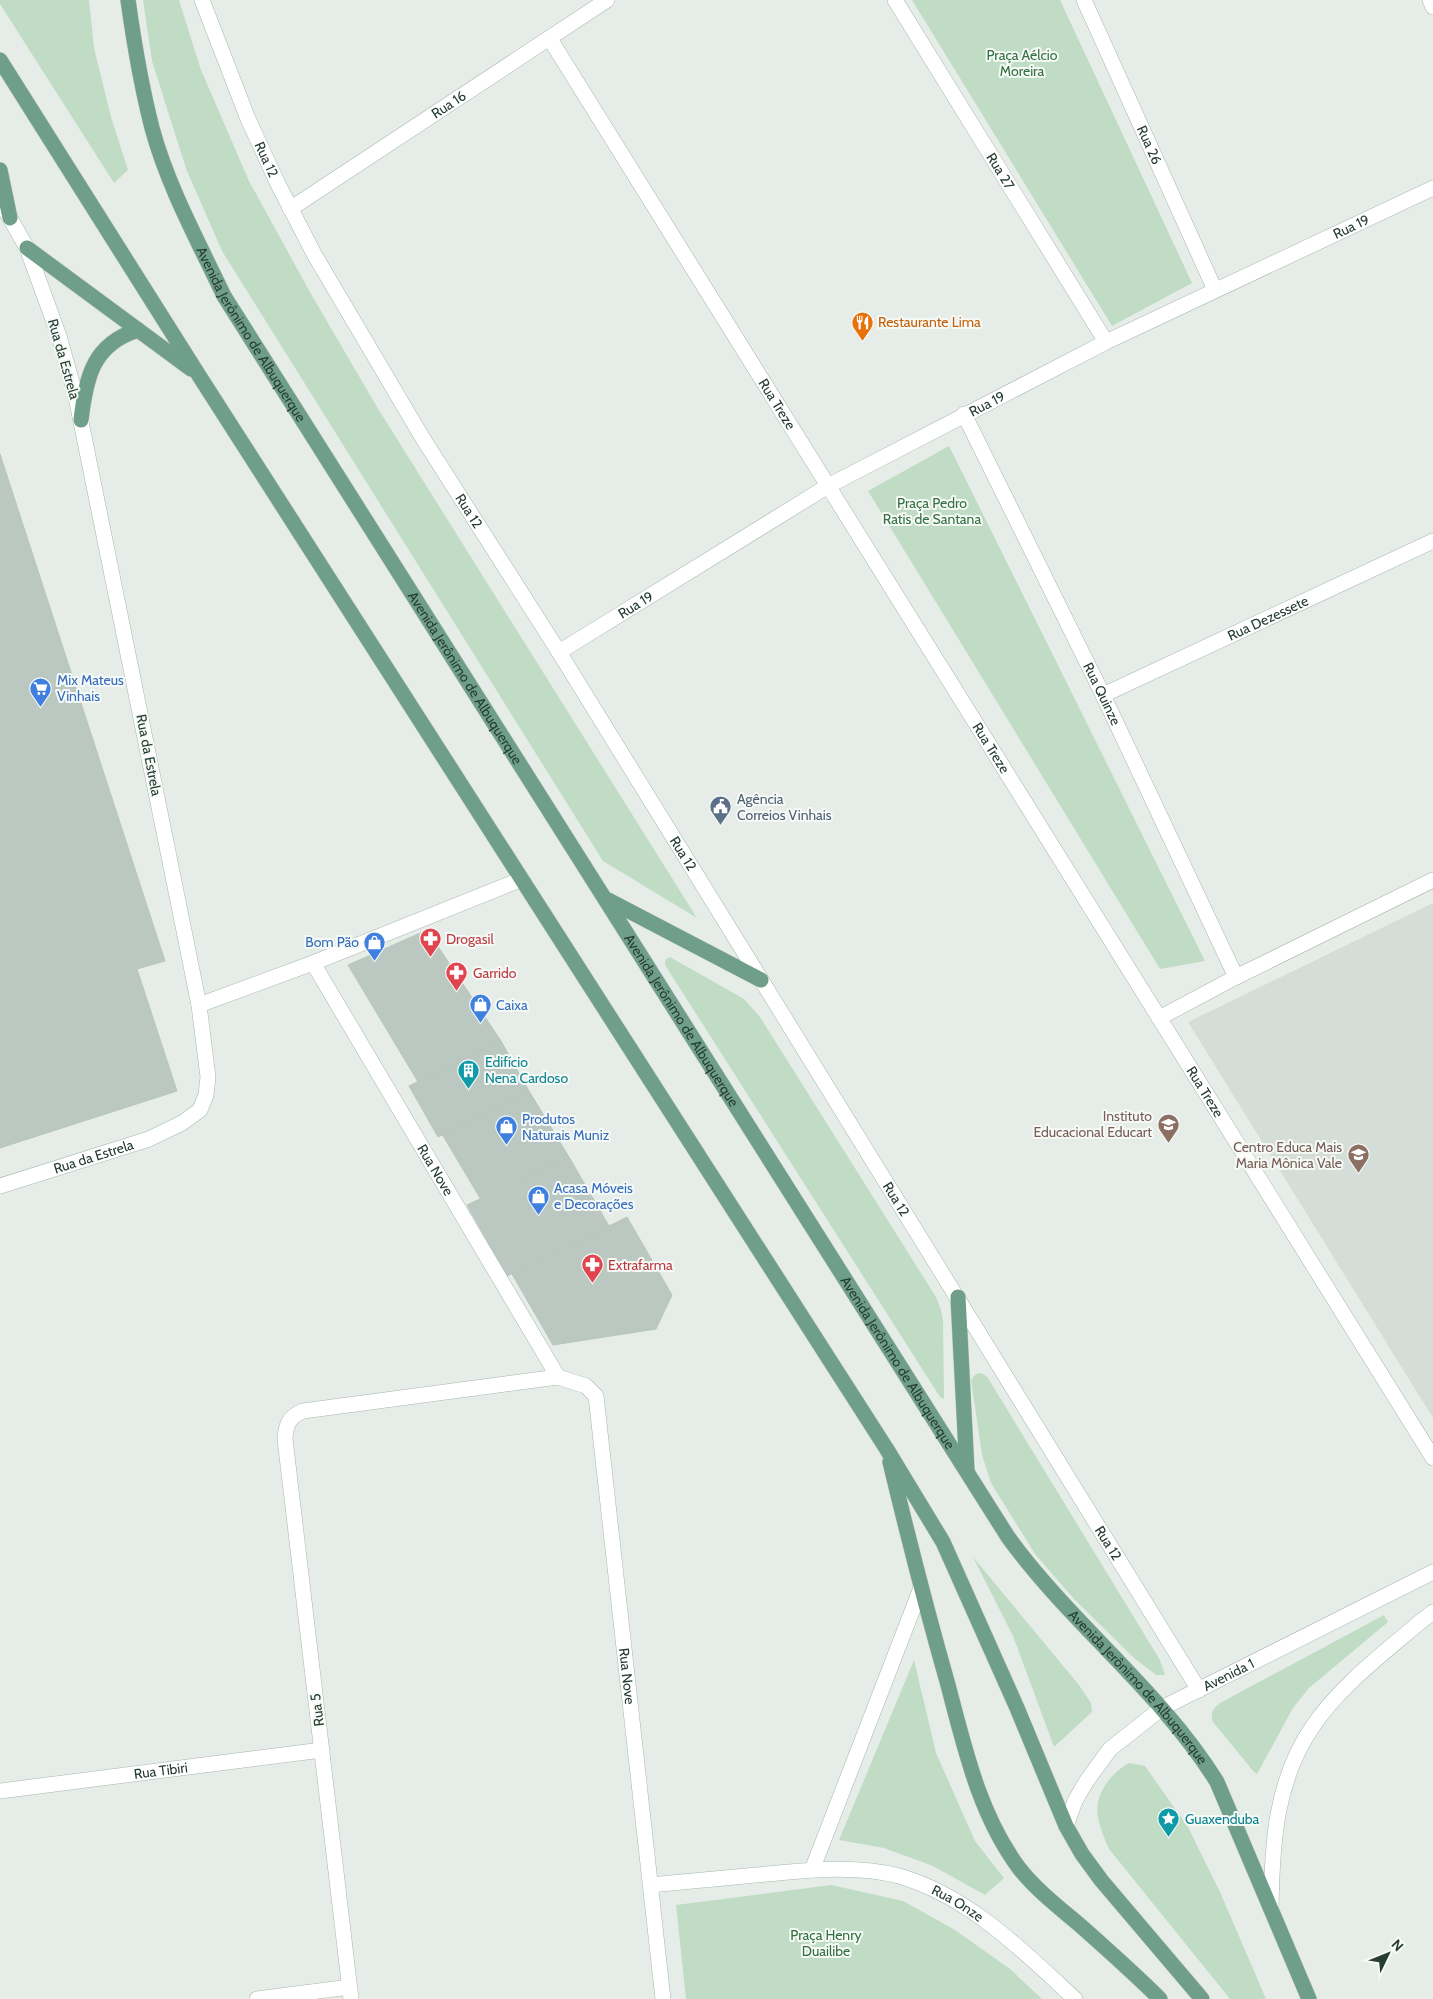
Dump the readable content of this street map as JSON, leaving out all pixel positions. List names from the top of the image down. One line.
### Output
{"streets":{"main road":["Avenida Jerônimo de Albuquerque"],"street":["Rua 16","Rua 26","Rua 12","Rua 27","Rua 19","Rua da Estrela","Rua Treze","Rua Dezessete","Rua Quinze","Rua Nove","Avenida 1","Rua 5","Rua Tibiri","Rua Onze"]},"crossings":[["Rua 16","Rua 12"],["Rua 16","Rua Treze"],["Rua 26","Rua 19"],["Rua 12","Rua 19"],["Rua 12","Avenida 1"],["Rua 27","Rua 19"],["Rua 19","Rua Treze"],["Rua 19","Rua Quinze"],["Avenida Jerônimo de Albuquerque","Avenida 1"],["Rua Dezessete","Rua Quinze"],["Rua Nove","Rua 5"],["Rua Nove","Rua Onze"],["Rua 5","Rua Tibiri"]],"parks":["Praça Aélcio Moreira","Praça Pedro Ratis de Santana","Praça Henry Duailibe"],"places":{"restaurant":["Restaurante Lima"],"supermarket":["Mix Mateus Vinhais"],"public building":["Agência Correios Vinhais"],"pharmacy":["Drogasil","Garrido","Extrafarma"],"shop":["Bom Pão","Caixa","Produtos Naturais Muniz","Acasa Móveis e Decorações"],"building":["Edifício Nena Cardoso"],"school or university":["Instituto Educacional Educart","Centro Educa Mais Maria Mônica Vale"],"place":["Guaxenduba"]},"north":"top right"}
